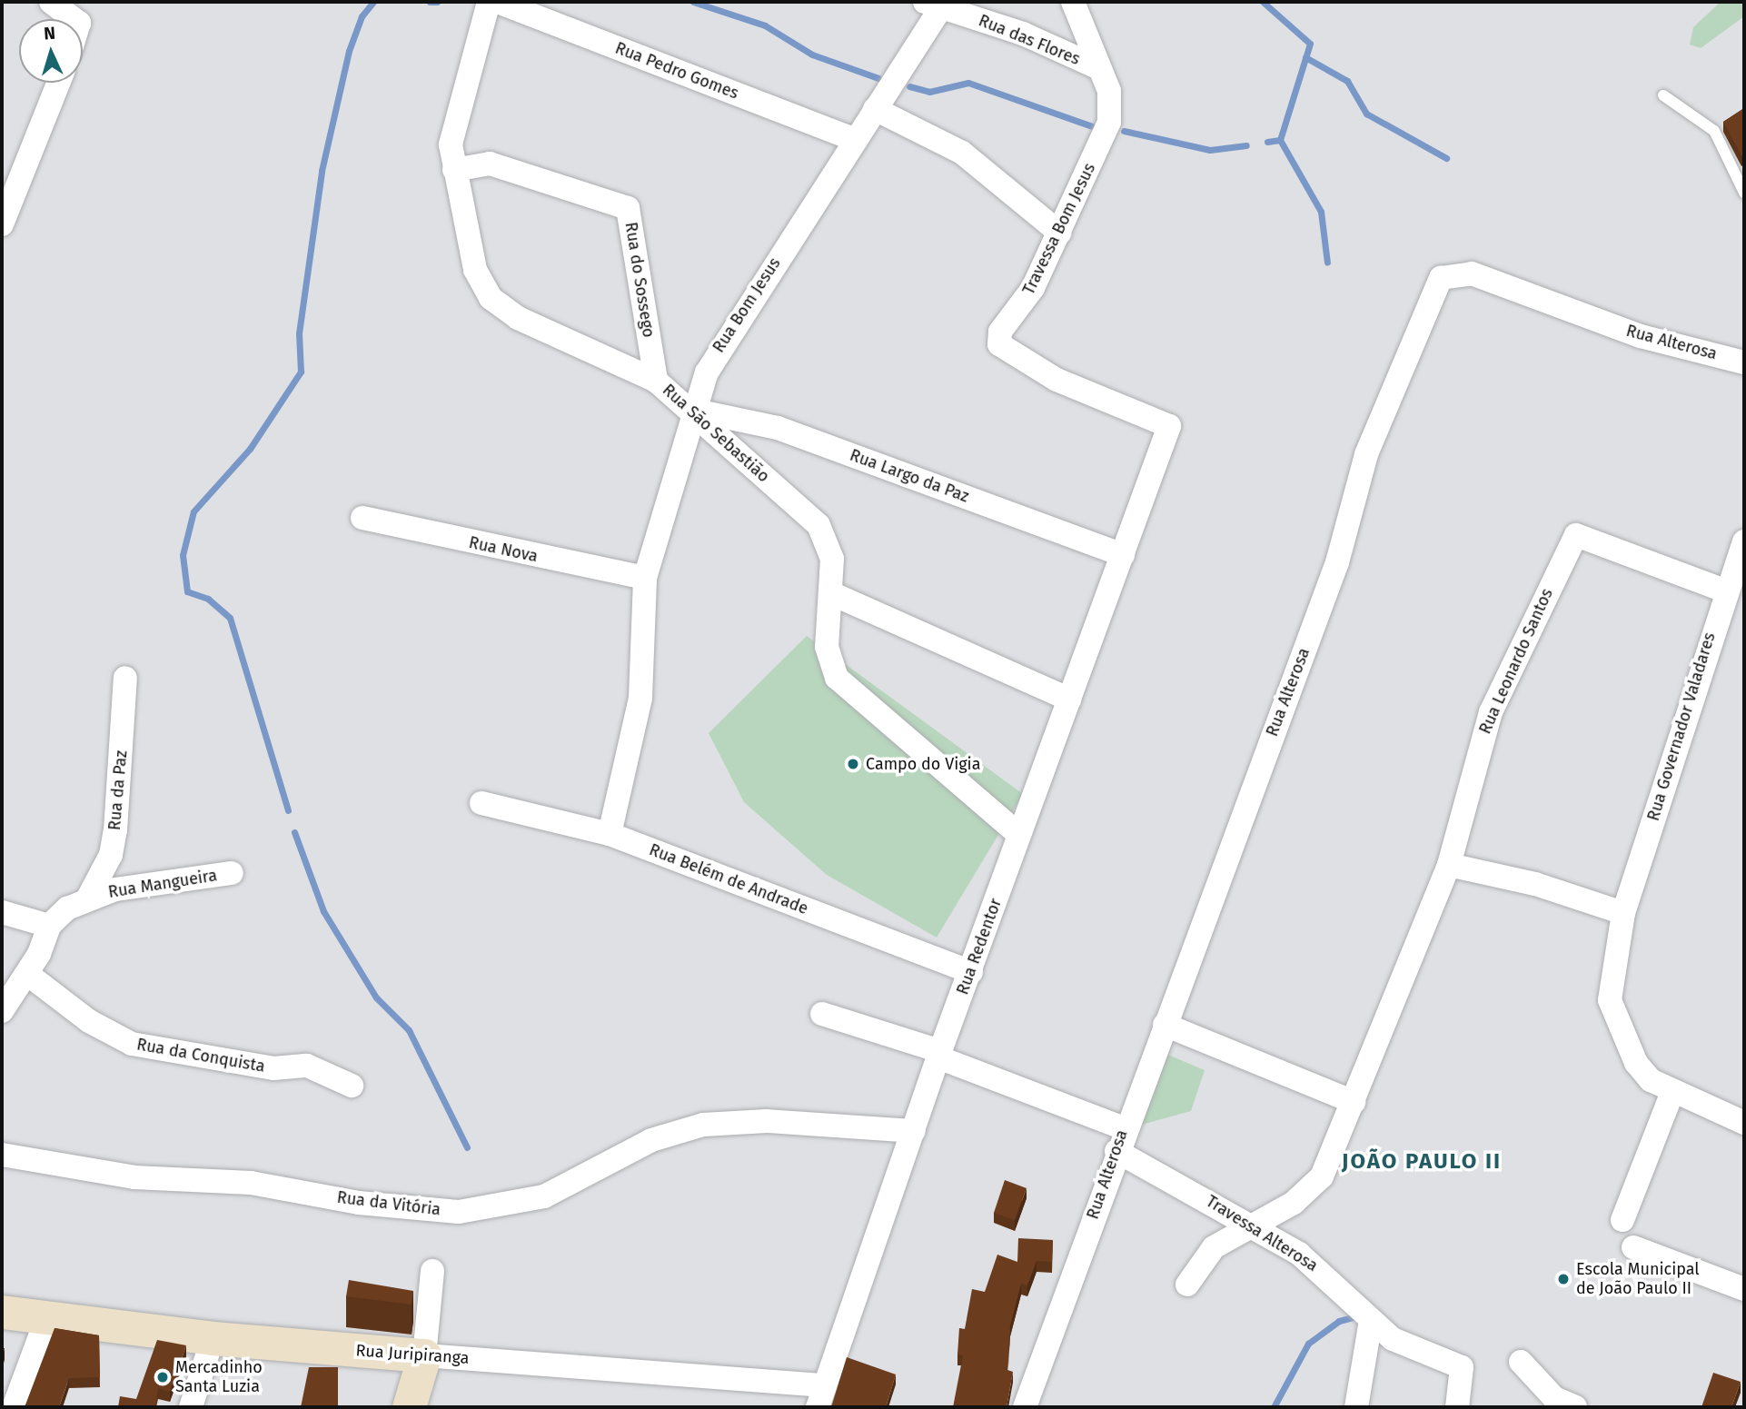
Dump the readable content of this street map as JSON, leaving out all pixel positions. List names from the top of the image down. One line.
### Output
{"streets":{"street":["Rua das Flores","Rua Pedro Gomes","Travessa Bom Jesus","Rua do Sossego","Rua Bom Jesus","Rua Alterosa","Rua São Sebastião","Rua Largo da Paz","Rua Nova","Rua Leonardo Santos","Rua Governador Valadares","Rua da Paz","Rua Belém de Andrade","Rua Mangueira","Rua Redentor","Rua da Conquista","Rua da Vitória","Travessa Alterosa","Rua Juripiranga"]},"crossings":[["Rua das Flores","Travessa Bom Jesus"],["Rua das Flores","Rua Bom Jesus"],["Rua Pedro Gomes","Rua Bom Jesus"],["Travessa Bom Jesus","Rua Redentor"],["Rua do Sossego","Rua São Sebastião"],["Rua Bom Jesus","Rua São Sebastião"],["Rua Bom Jesus","Rua Largo da Paz"],["Rua Bom Jesus","Rua Nova"],["Rua Bom Jesus","Rua Belém de Andrade"],["Rua Alterosa","Travessa Alterosa"],["Rua São Sebastião","Rua Largo da Paz"],["Rua São Sebastião","Rua Redentor"],["Rua Largo da Paz","Rua Redentor"],["Rua Leonardo Santos","Rua Governador Valadares"],["Rua Leonardo Santos","Travessa Alterosa"],["Rua da Paz","Rua Mangueira"],["Rua Belém de Andrade","Rua Redentor"],["Rua Mangueira","Rua da Conquista"],["Rua Redentor","Rua da Vitória"],["Rua Redentor","Rua Juripiranga"]],"districts":["JOÃO PAULO II"],"places":["Campo do Vigia","Escola Municipal de João Paulo II","Mercadinho Santa Luzia"],"north":"top"}
